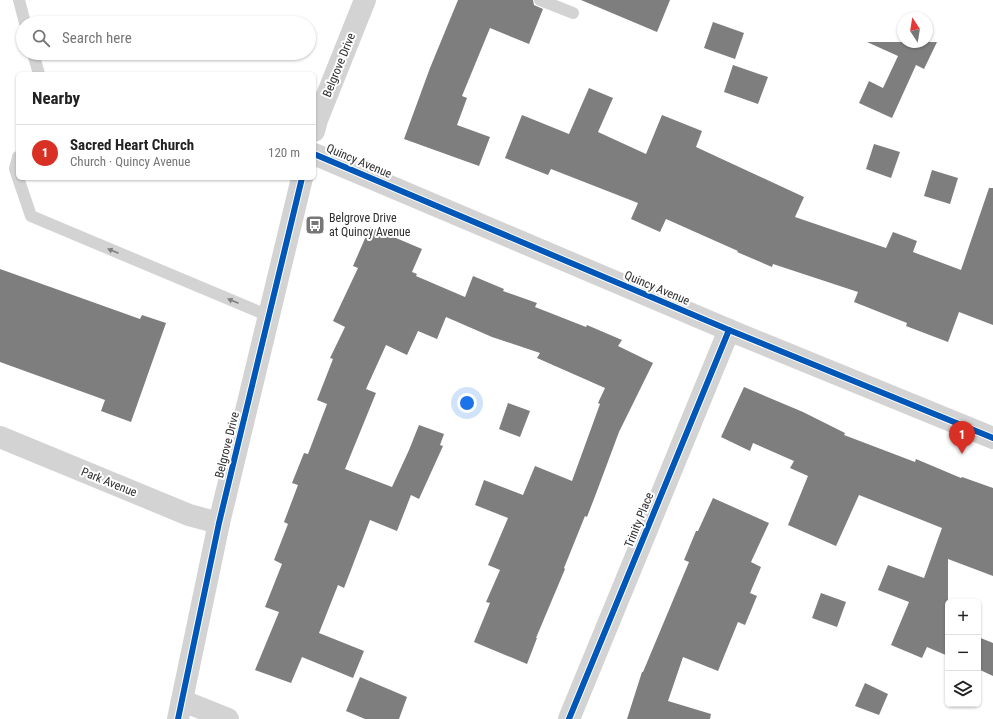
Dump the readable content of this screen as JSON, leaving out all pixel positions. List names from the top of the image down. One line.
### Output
{"streets":{"street":["Belgrove Drive","Quincy Avenue","Park Avenue","Trinity Place"]},"crossings":[["Belgrove Drive","Park Avenue"],["Quincy Avenue","Trinity Place"]],"places":{"bus stop":["Belgrove Drive at Quincy Avenue"]},"north":"top","page":{"search":"Search here","heading":"Nearby","list":[{"mark":"1","name":"Sacred Heart Church","note":"Church · Quincy Avenue","value":"120 m"}],"pins":"1","map_buttons":["+","−"]}}
